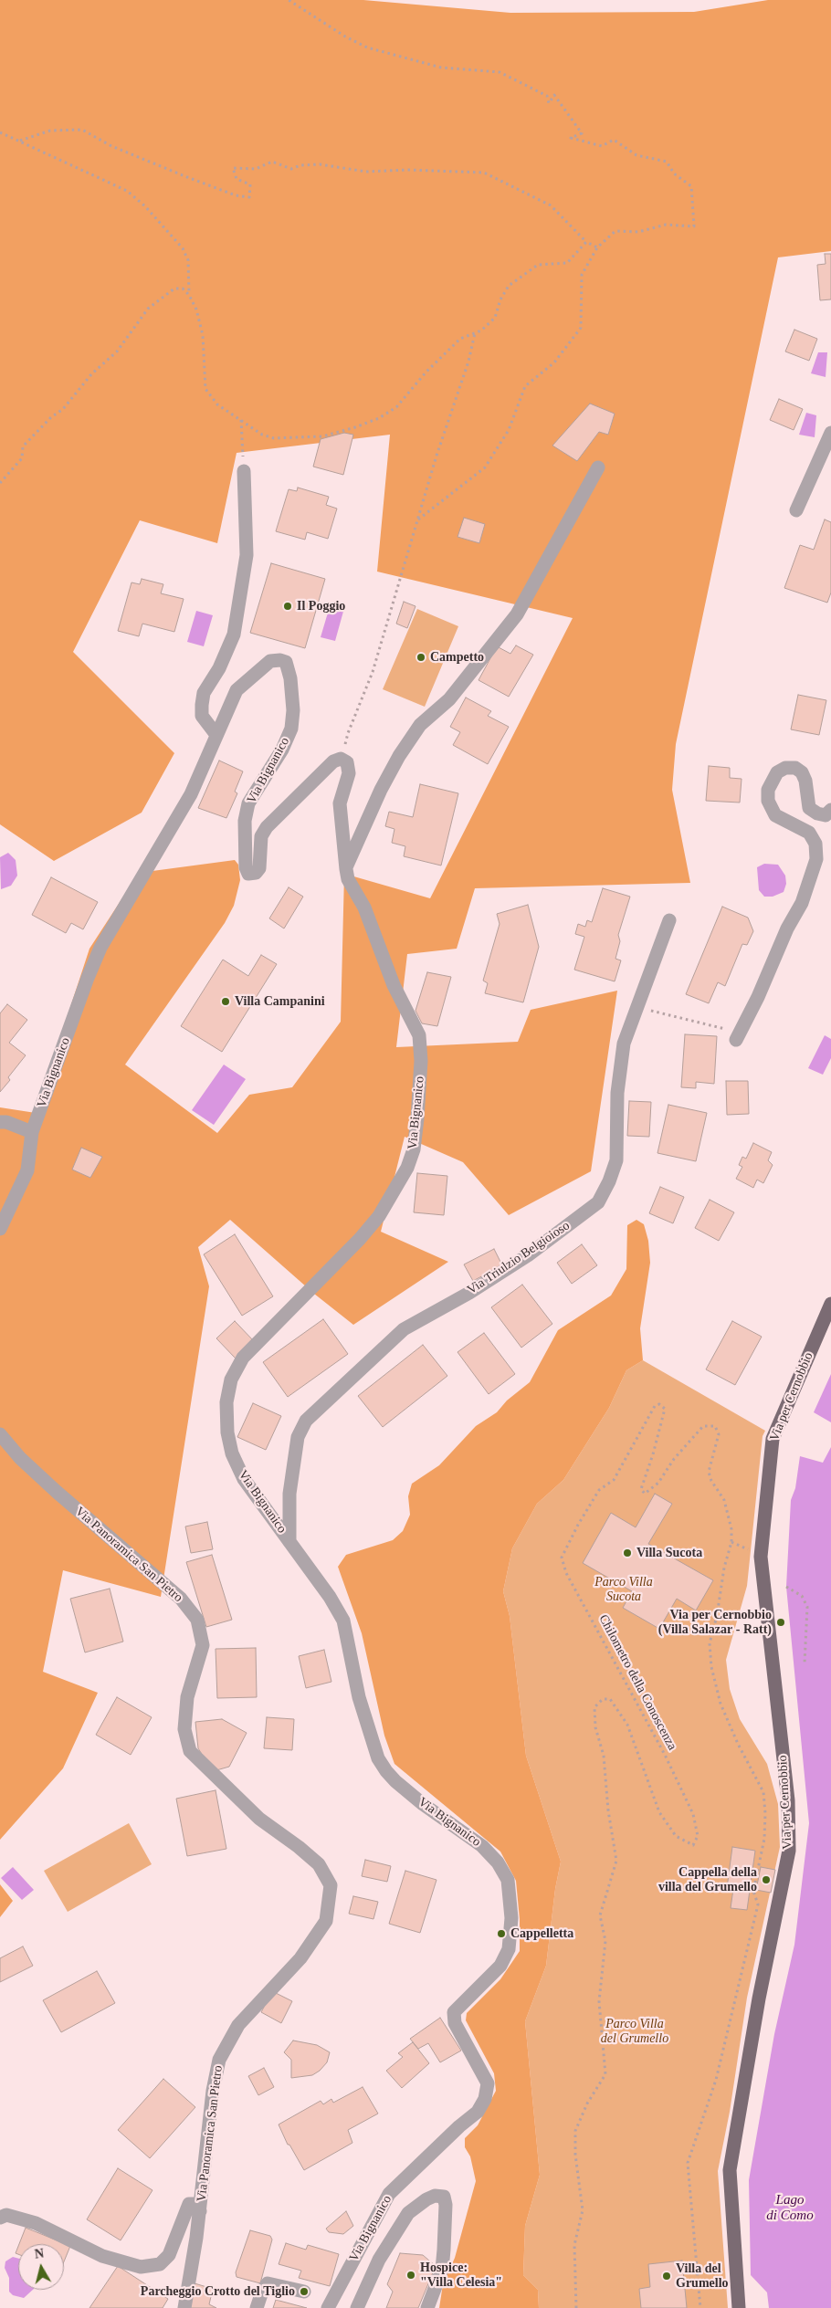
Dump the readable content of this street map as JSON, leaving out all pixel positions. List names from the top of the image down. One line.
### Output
{"streets":{"main road":["Via per Cernobbio"],"street":["Via Bignanico","Via Triulzio Belgioioso","Via Panoramica San Pietro"],"path":["Chilometro della Conoscenza"]},"crossings":[["Via Bignanico","Via Triulzio Belgioioso"]],"water":["Lago di Como"],"parks":["Parco Villa Sucota","Parco Villa del Grumello"],"places":["Il Poggio","Campetto","Villa Campanini","Villa Sucota","Via per Cernobbio (Villa Salazar - Ratt)","Cappella della villa del Grumello","Cappelletta","Hospice: \"Villa Celesia\"","Villa del Grumello","Parcheggio Crotto del Tiglio"],"north":"top"}
